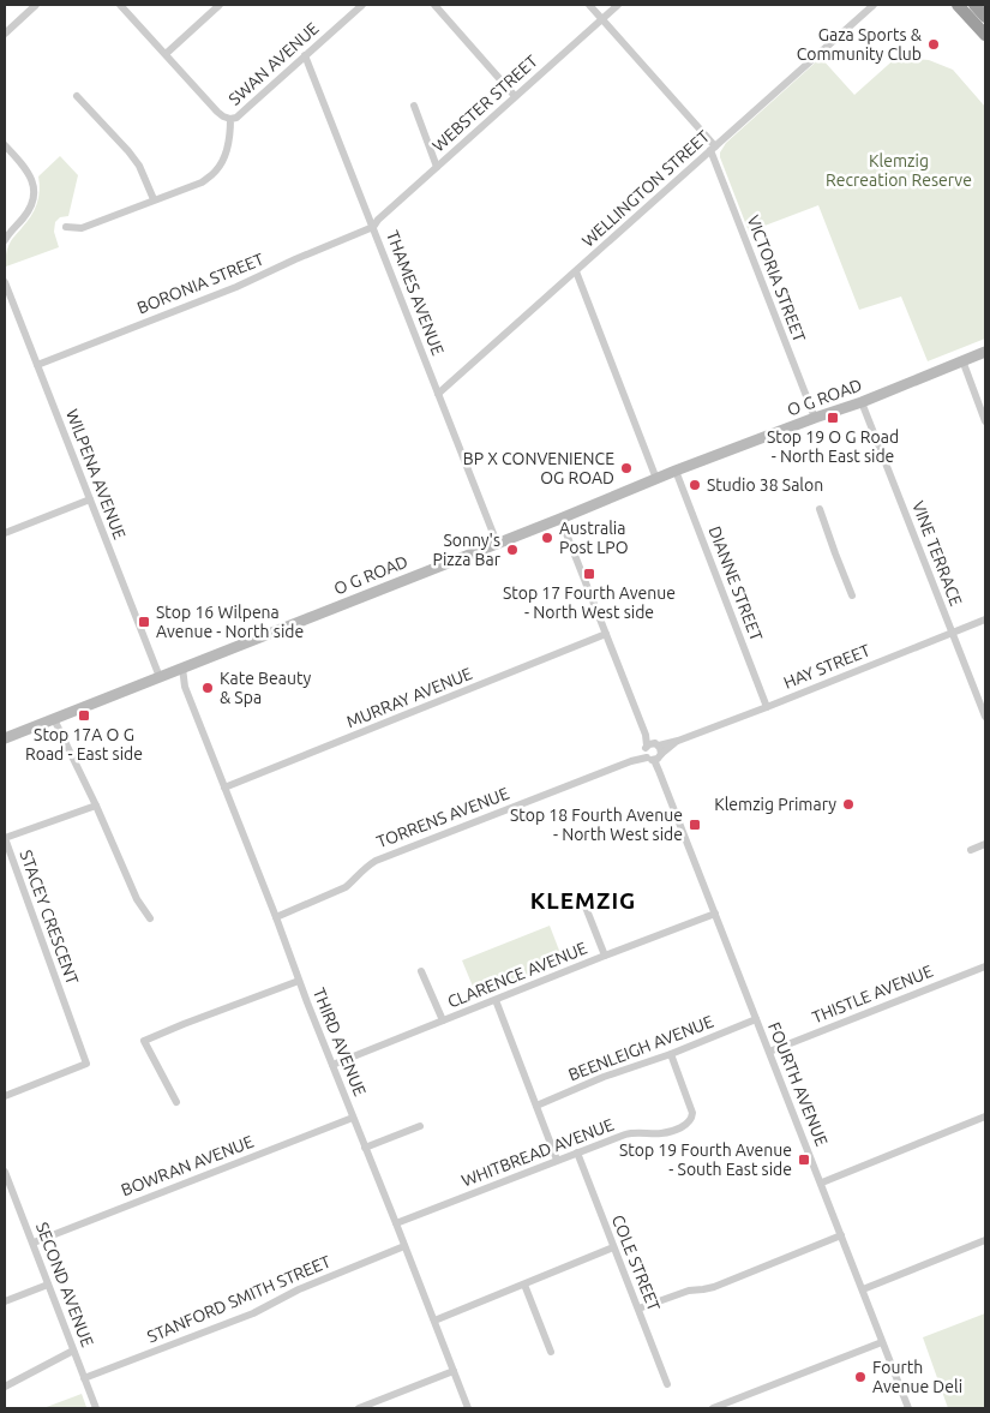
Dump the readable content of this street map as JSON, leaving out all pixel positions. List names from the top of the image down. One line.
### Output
{"streets":{"main road":["O G ROAD"],"street":["SWAN AVENUE","WEBSTER STREET","WELLINGTON STREET","VICTORIA STREET","BORONIA STREET","THAMES AVENUE","WILPENA AVENUE","VINE TERRACE","DIANNE STREET","HAY STREET","MURRAY AVENUE","TORRENS AVENUE","STACEY CRESCENT","CLARENCE AVENUE","THISTLE AVENUE","THIRD AVENUE","BEENLEIGH AVENUE","FOURTH AVENUE","WHITBREAD AVENUE","BOWRAN AVENUE","COLE STREET","SECOND AVENUE","STANFORD SMITH STREET"]},"crossings":[["SWAN AVENUE","THAMES AVENUE"],["WEBSTER STREET","BORONIA STREET"],["WEBSTER STREET","THAMES AVENUE"],["WELLINGTON STREET","VICTORIA STREET"],["WELLINGTON STREET","THAMES AVENUE"],["VICTORIA STREET","O G ROAD"],["BORONIA STREET","THAMES AVENUE"],["BORONIA STREET","WILPENA AVENUE"],["THAMES AVENUE","O G ROAD"],["O G ROAD","WILPENA AVENUE"],["O G ROAD","VINE TERRACE"],["O G ROAD","DIANNE STREET"],["O G ROAD","THIRD AVENUE"],["O G ROAD","FOURTH AVENUE"],["WILPENA AVENUE","THIRD AVENUE"],["VINE TERRACE","HAY STREET"],["DIANNE STREET","HAY STREET"],["HAY STREET","TORRENS AVENUE"],["HAY STREET","FOURTH AVENUE"],["MURRAY AVENUE","THIRD AVENUE"],["MURRAY AVENUE","FOURTH AVENUE"],["TORRENS AVENUE","THIRD AVENUE"],["TORRENS AVENUE","FOURTH AVENUE"],["CLARENCE AVENUE","THIRD AVENUE"],["CLARENCE AVENUE","FOURTH AVENUE"],["THISTLE AVENUE","FOURTH AVENUE"],["THIRD AVENUE","WHITBREAD AVENUE"],["THIRD AVENUE","BOWRAN AVENUE"],["THIRD AVENUE","STANFORD SMITH STREET"],["BEENLEIGH AVENUE","FOURTH AVENUE"],["BEENLEIGH AVENUE","WHITBREAD AVENUE"],["WHITBREAD AVENUE","COLE STREET"],["BOWRAN AVENUE","SECOND AVENUE"],["SECOND AVENUE","STANFORD SMITH STREET"]],"districts":["KLEMZIG"],"parks":["Klemzig Recreation Reserve"],"places":{"other":["Gaza Sports & Community Club","BP X CONVENIENCE OG ROAD","Studio 38 Salon","Australia Post LPO","Sonny's Pizza Bar","Kate Beauty & Spa","Klemzig Primary","Fourth Avenue Deli"],"transit":["Stop 19 O G Road - North East side","Stop 17 Fourth Avenue - North West side","Stop 16 Wilpena Avenue - North side","Stop 17A O G Road - East side","Stop 18 Fourth Avenue - North West side","Stop 19 Fourth Avenue - South East side"]}}
